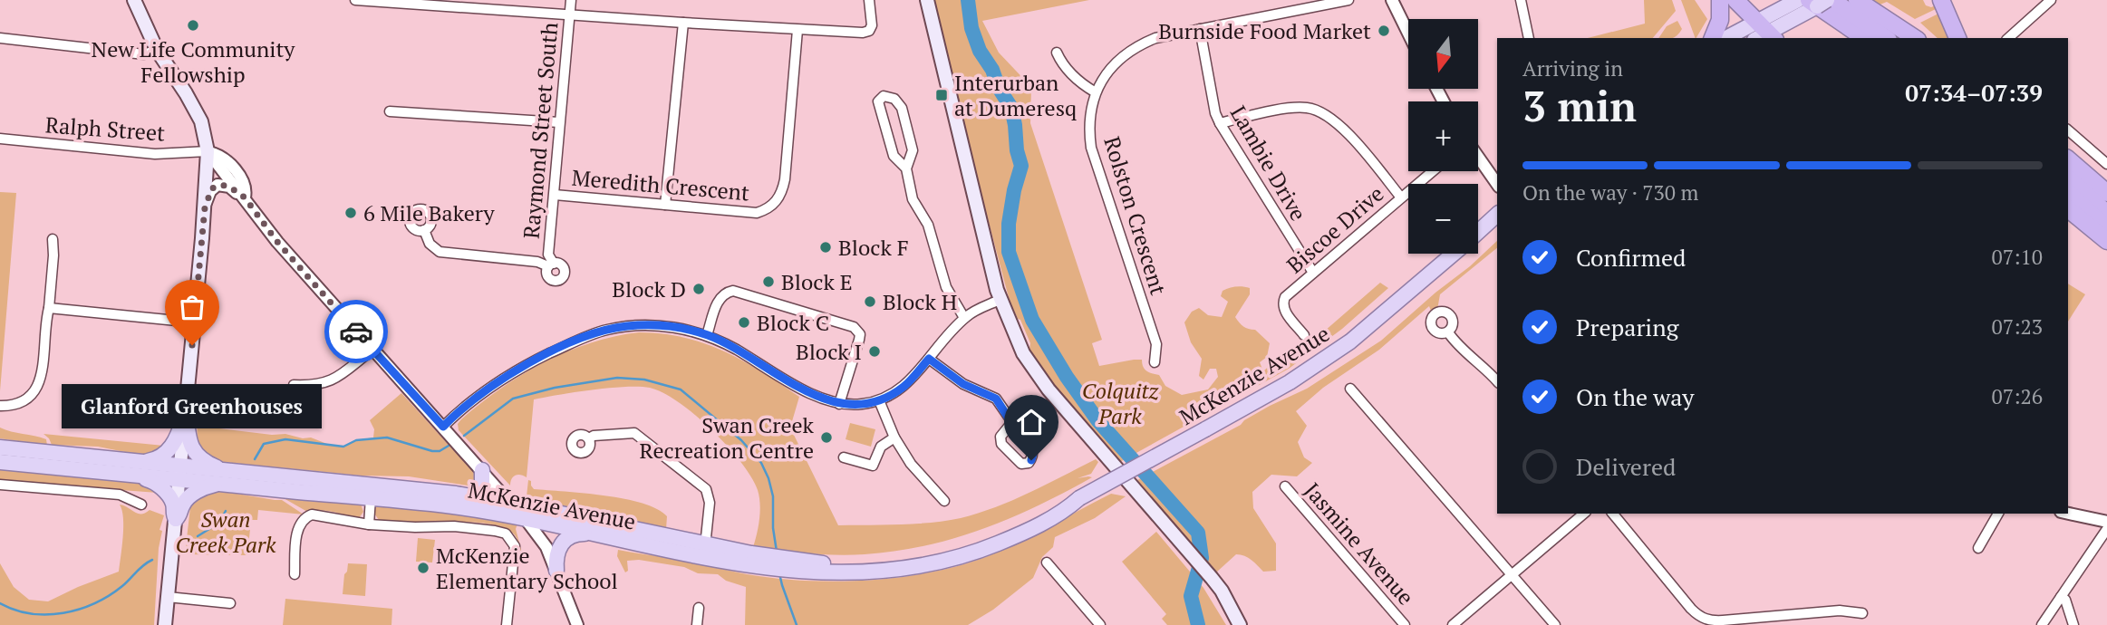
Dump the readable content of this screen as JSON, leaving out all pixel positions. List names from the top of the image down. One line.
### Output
{"streets":{"main road":["McKenzie Avenue"],"street":["Ralph Street","Raymond Street South","Lambie Drive","Meredith Crescent","Rolston Crescent","Biscoe Drive","Jasmine Avenue"]},"crossings":[["Raymond Street South","Meredith Crescent"],["Lambie Drive","Rolston Crescent"],["Lambie Drive","Biscoe Drive"]],"parks":["Colquitz Park","Swan Creek Park"],"places":{"other":["New Life Community Fellowship","Burnside Food Market","6 Mile Bakery","Block F","Block E","Block D","Block H","Block C","Glanford Greenhouses","Block I","Swan Creek Recreation Centre","McKenzie Elementary School"],"transit":["Interurban at Dumeresq"]},"north":"bottom","page":{"map_buttons":["+","−"],"heading":["3 min","Arriving in","07:34–07:39"],"bar":"On the way · 730 m","list":[["Confirmed","07:10"],["Preparing","07:23"],["On the way","07:26"],"Delivered"],"bubble":"Glanford Greenhouses"}}
